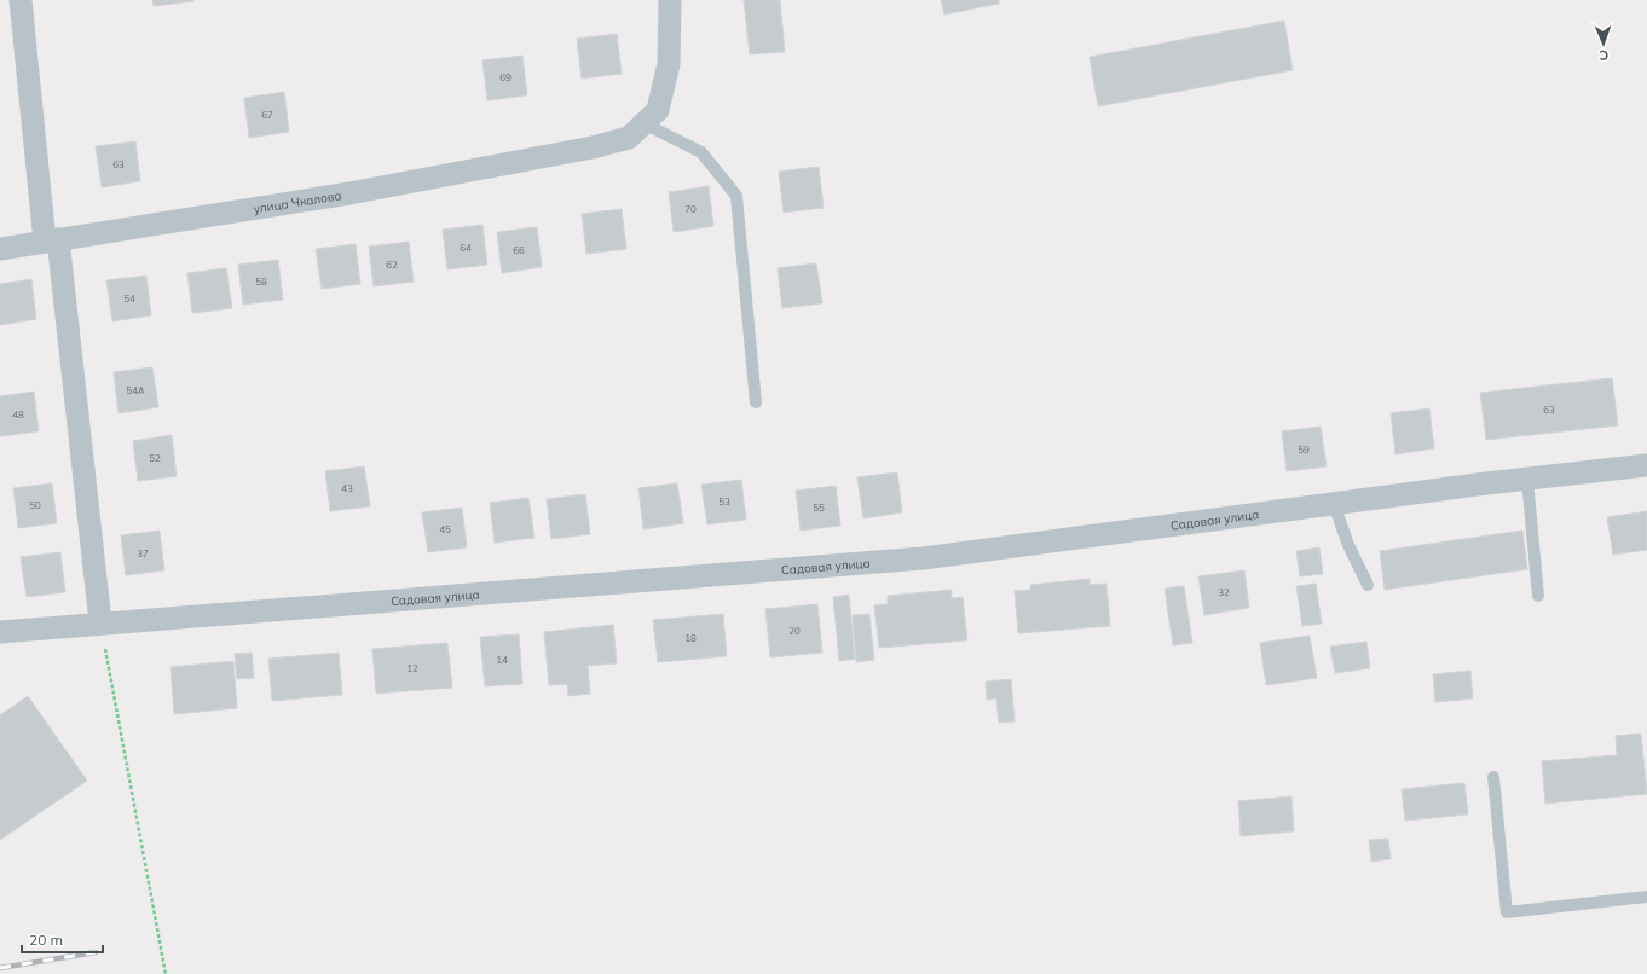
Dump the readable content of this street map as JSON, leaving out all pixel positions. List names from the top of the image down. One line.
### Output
{"streets":{"street":["улица Чкалова","Садовая улица"]},"house_numbers":["69","67","63","70","64","66","62","58","54","54А","63","48","59","52","43","53","50","55","45","37","32","20","18","14","12"],"scale_bar":"20 m","north":"bottom"}
